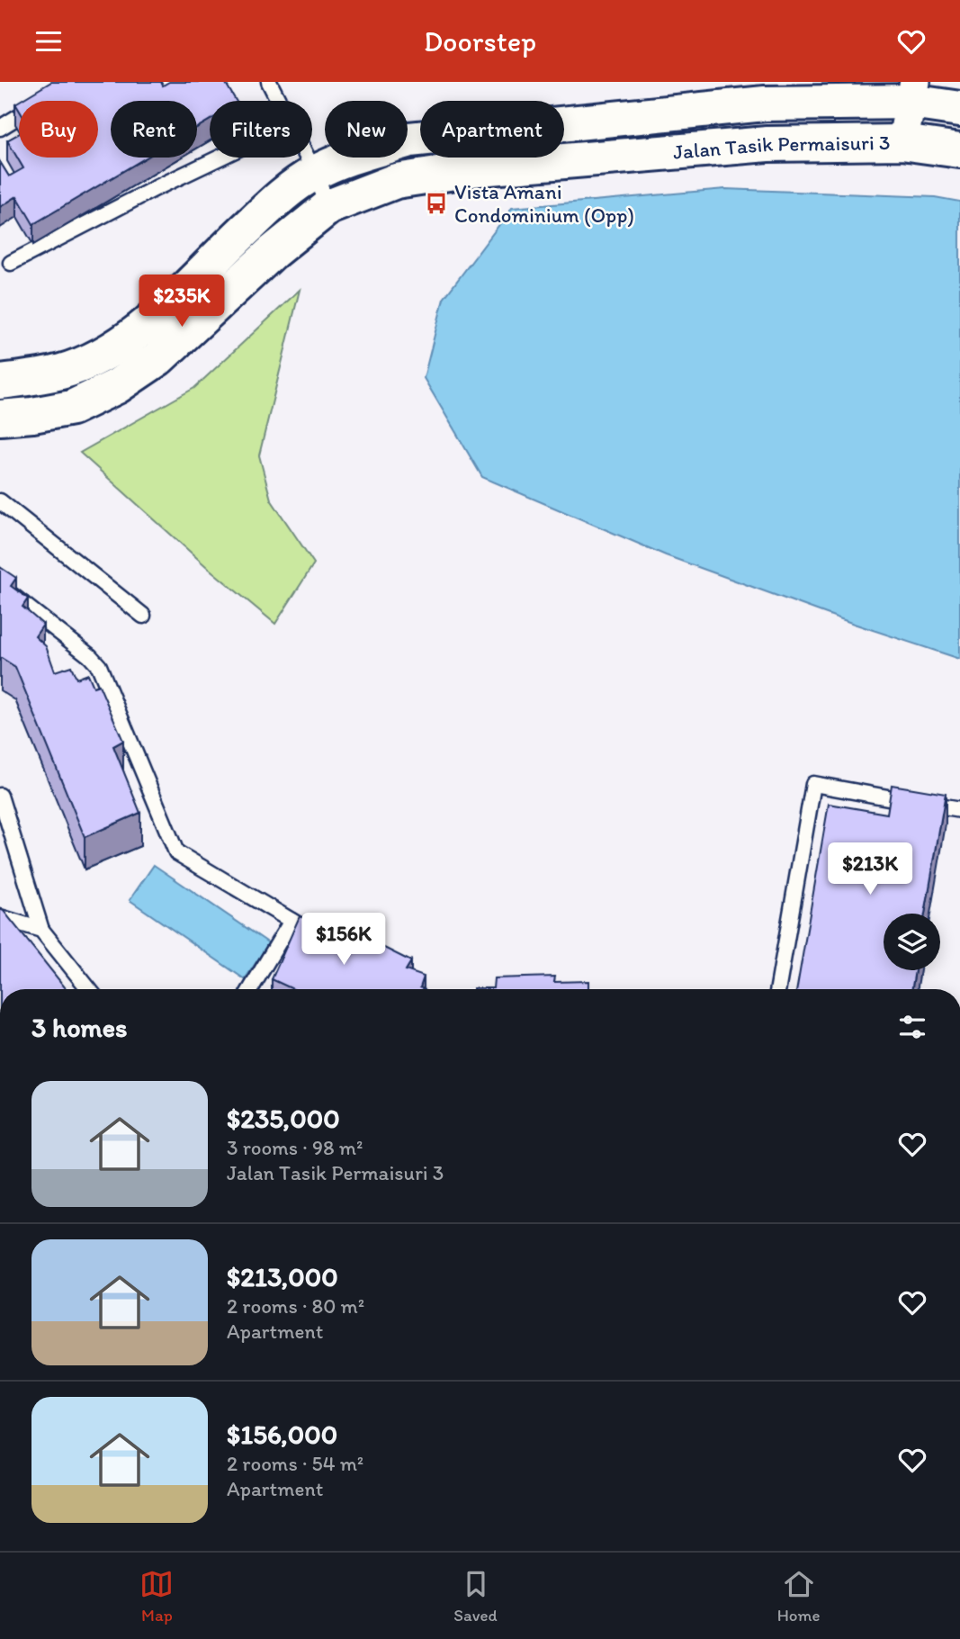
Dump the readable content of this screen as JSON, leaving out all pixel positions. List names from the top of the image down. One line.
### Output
{"streets":{"street":["Jalan Tasik Permaisuri 3"]},"places":{"bus stop":["Vista Amani Condominium (Opp)"]},"page":{"header":"Doorstep","chip":["Buy","Rent","Filters","New","Apartment"],"price":["$235K","$213K","$156K"],"heading":"3 homes","list":[{"name":"$235,000","note":"3 rooms · 98 m² · Jalan Tasik Permaisuri 3"},{"name":"$213,000","note":"2 rooms · 80 m² · Apartment"},{"name":"$156,000","note":"2 rooms · 54 m² · Apartment"}],"tabs":["Map","Saved","Home"]}}
